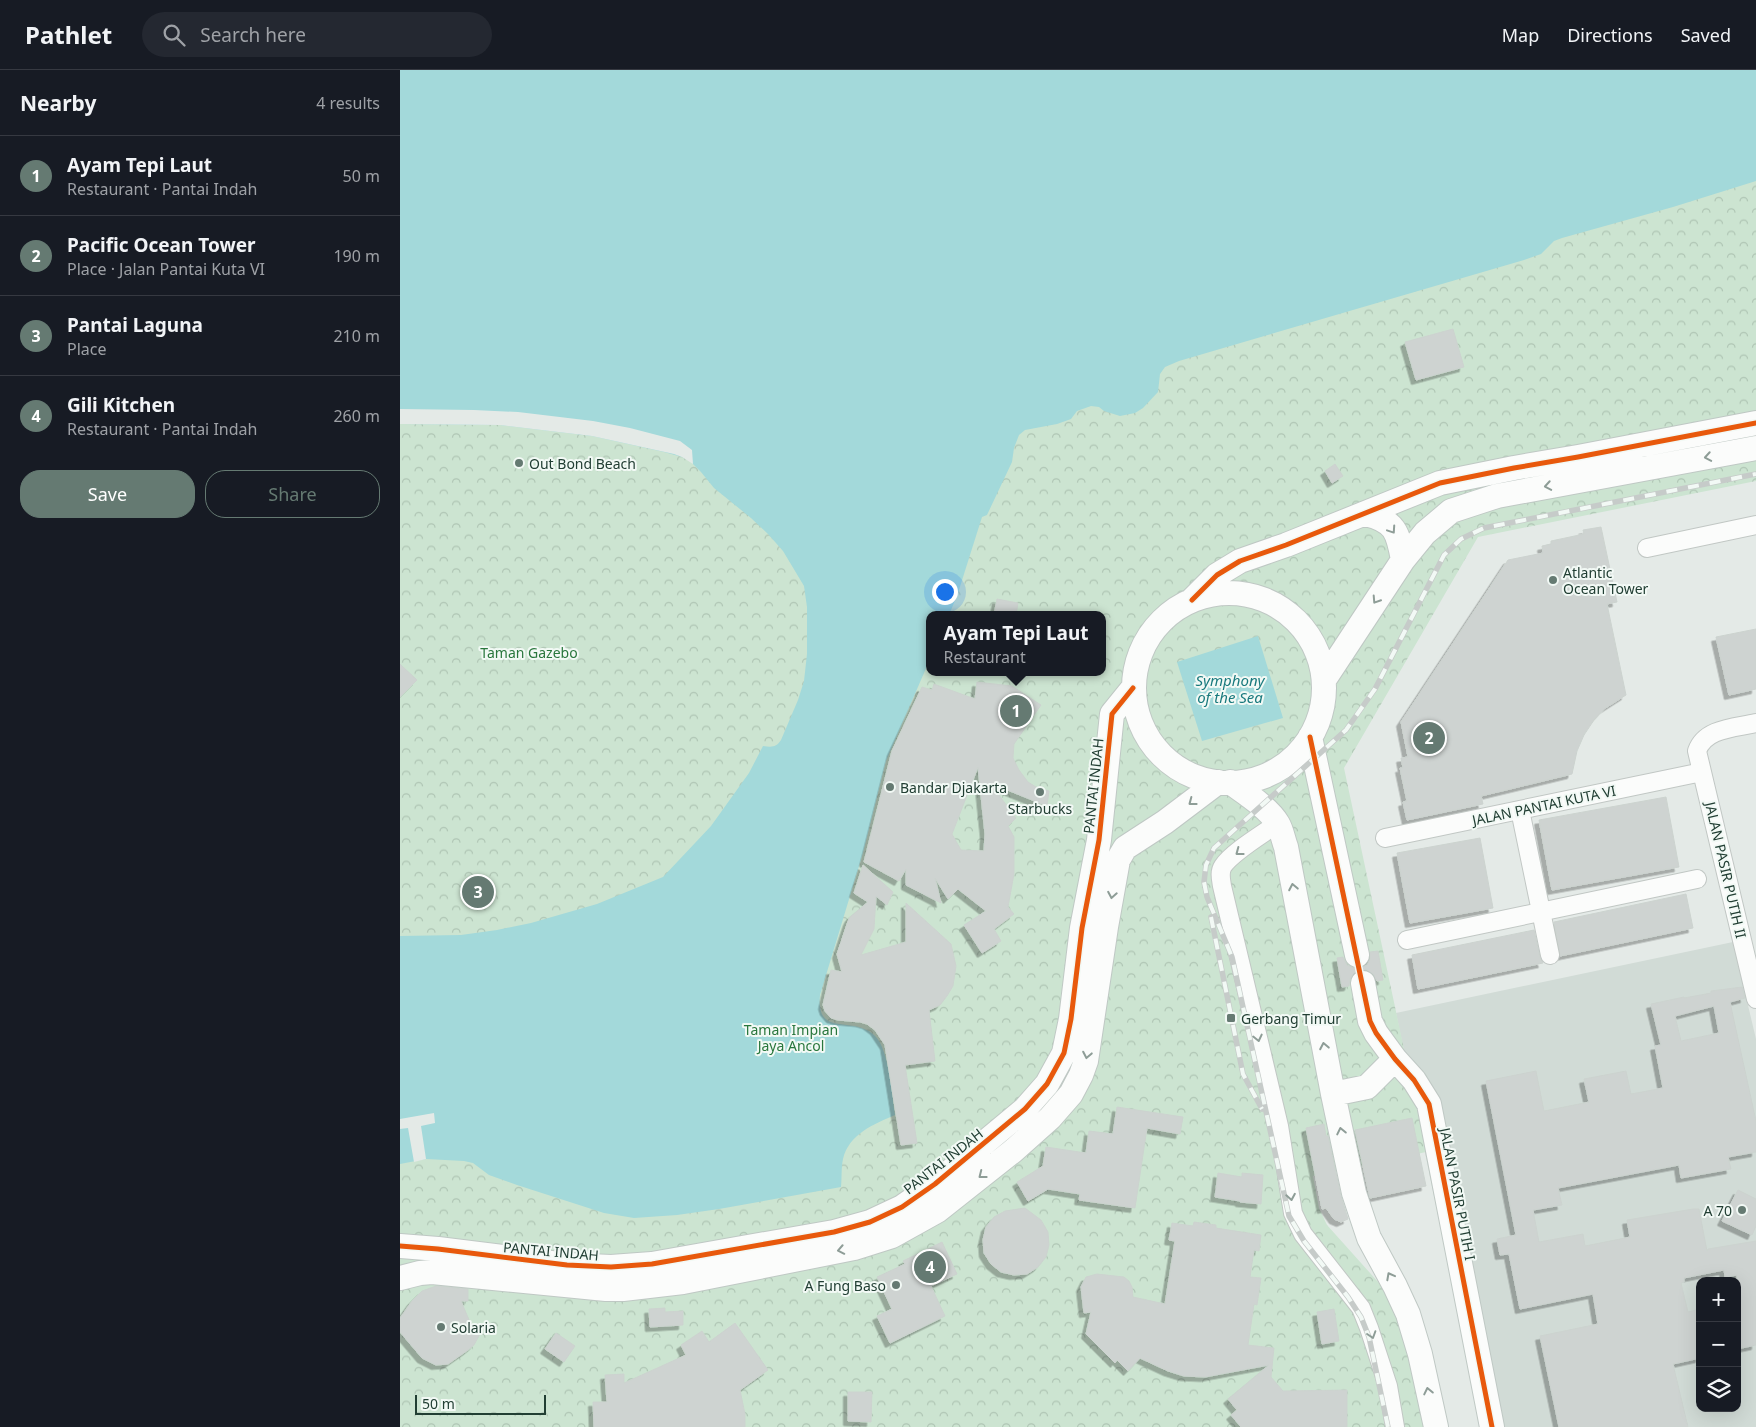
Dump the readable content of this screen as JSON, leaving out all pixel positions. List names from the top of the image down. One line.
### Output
{"streets":{"street":["PANTAI INDAH","JALAN PANTAI KUTA VI","JALAN PASIR PUTIH II","JALAN PASIR PUTIH I"]},"crossings":[["JALAN PANTAI KUTA VI","JALAN PASIR PUTIH II"]],"water":["Symphony of the Sea"],"parks":["Taman Gazebo","Taman Impian Jaya Ancol"],"places":{"other":["Out Bond Beach","Atlantic Ocean Tower","Bandar Djakarta","Starbucks","A 70","A Fung Baso","Solaria"],"transit":["Gerbang Timur"]},"scale_bar":"50 m","page":{"header":"Pathlet","search":"Search here","nav":["Map","Directions","Saved"],"heading":["Nearby","4 results"],"list":[{"mark":"1","name":"Ayam Tepi Laut","note":"Restaurant · Pantai Indah","value":"50 m"},{"mark":"2","name":"Pacific Ocean Tower","note":"Place · Jalan Pantai Kuta VI","value":"190 m"},{"mark":"3","name":"Pantai Laguna","note":"Place","value":"210 m"},{"mark":"4","name":"Gili Kitchen","note":"Restaurant · Pantai Indah","value":"260 m"}],"buttons":["Save","Share"],"popup":["Ayam Tepi Laut","Restaurant"],"pins":["1","2","3","4"],"map_buttons":["+","−"],"scale":"50 m"}}
